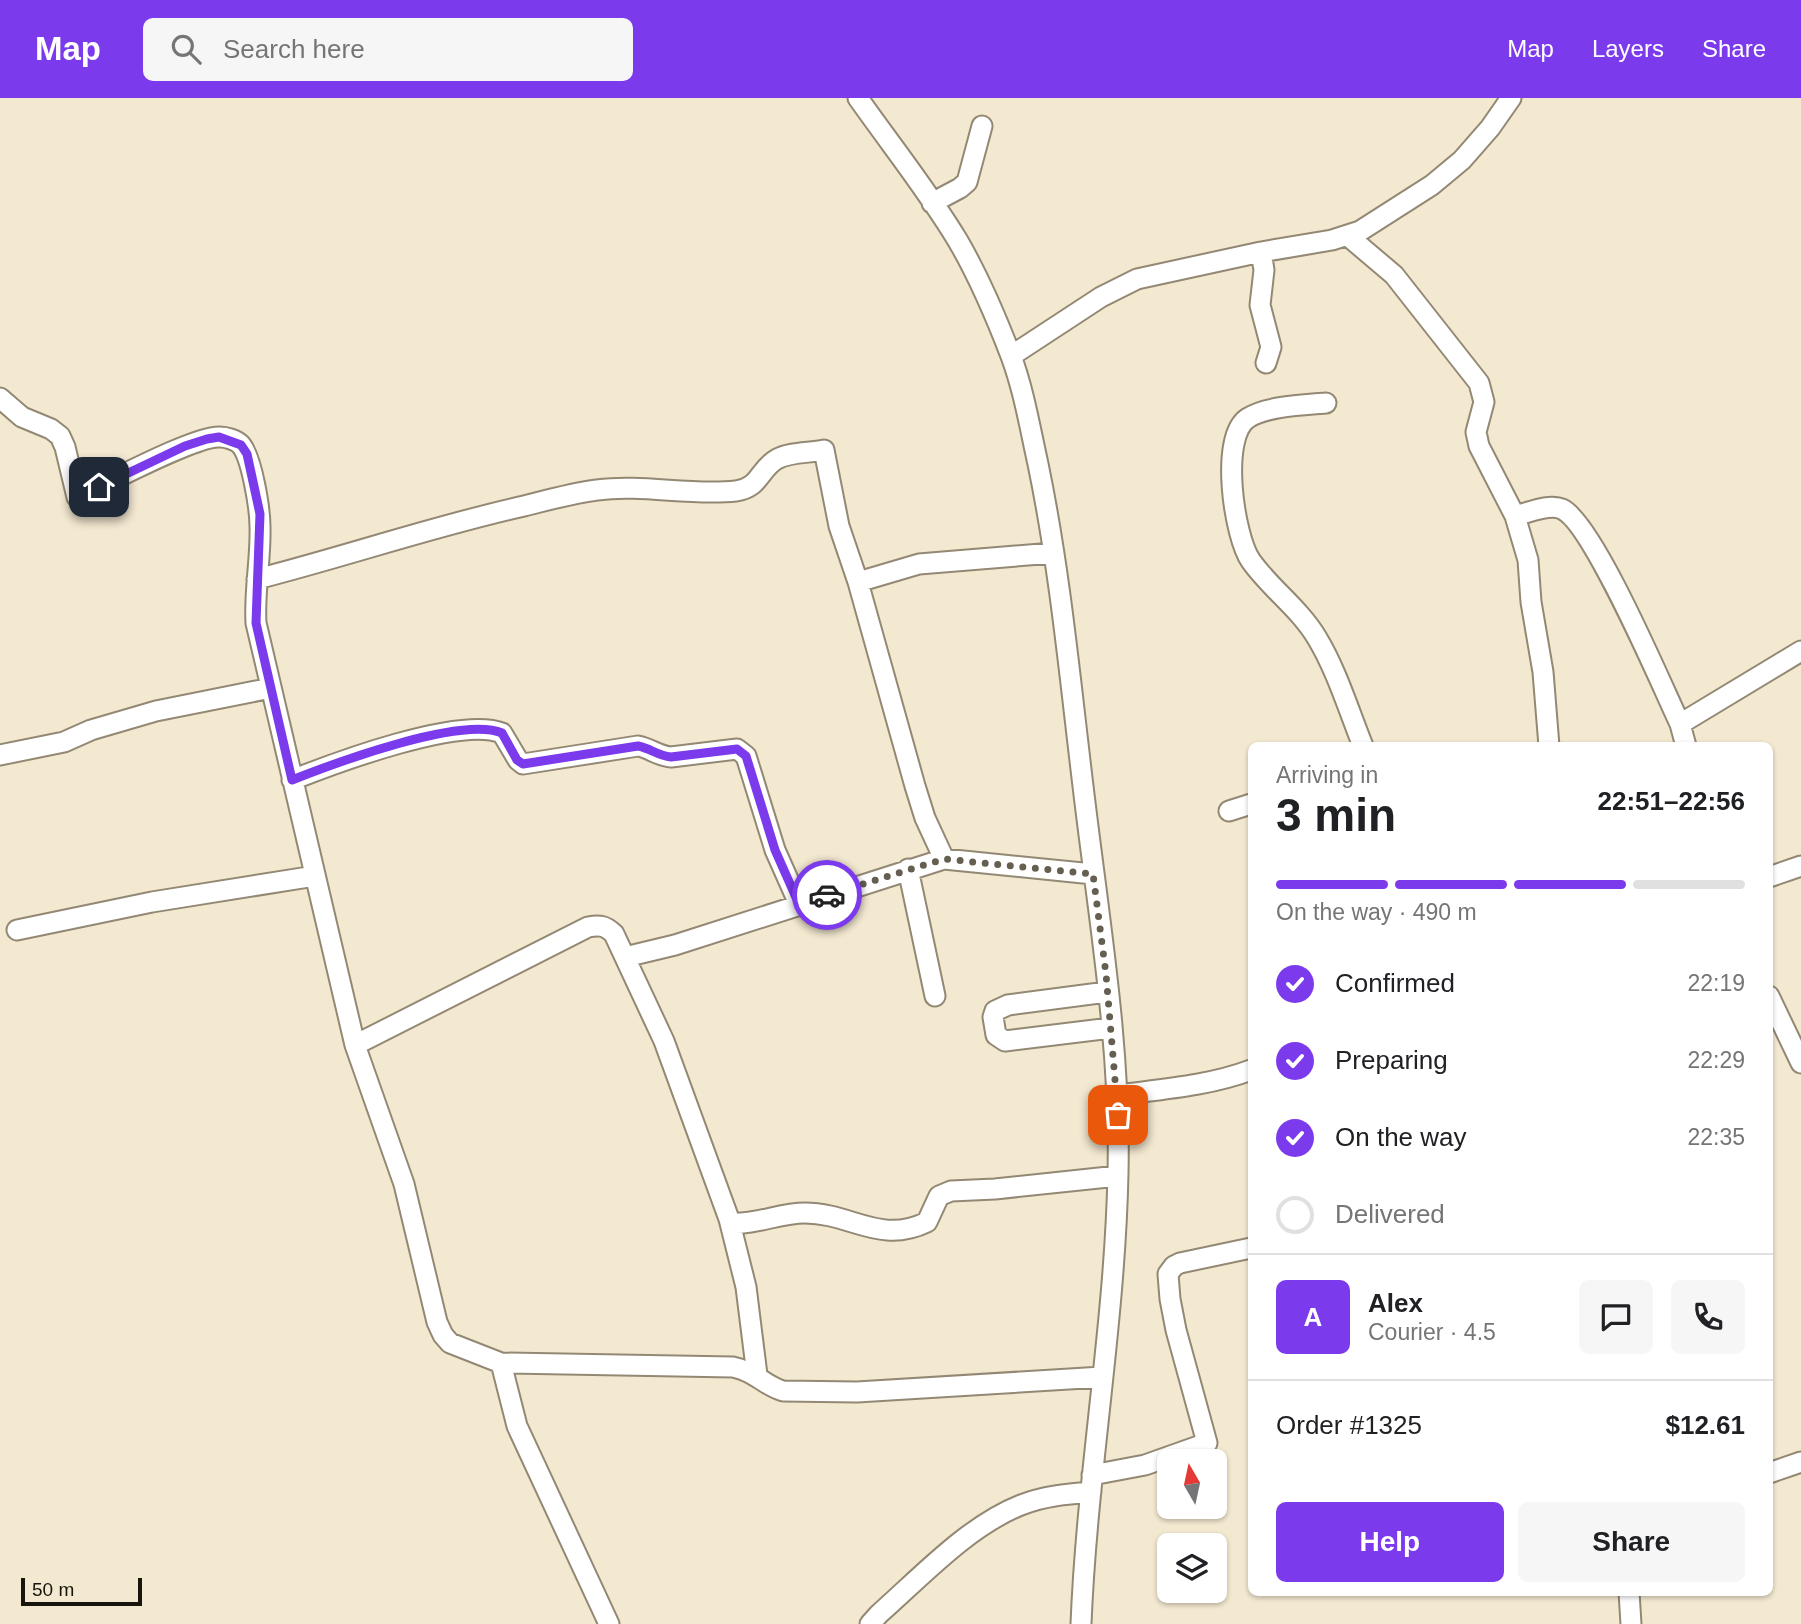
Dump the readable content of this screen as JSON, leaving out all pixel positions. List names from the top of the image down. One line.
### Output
{"scale_bar":"50 m","north":"top","page":{"header":"Map","search":"Search here","nav":["Map","Layers","Share"],"heading":["3 min","Arriving in","22:51–22:56"],"panel":["Alex","Courier · 4.5","Order #1325","$12.61"],"bar":"On the way · 490 m","list":[["Confirmed","22:19"],["Preparing","22:29"],["On the way","22:35"],"Delivered"],"round":"A","buttons":["Help","Share"],"scale":"50 m"}}
